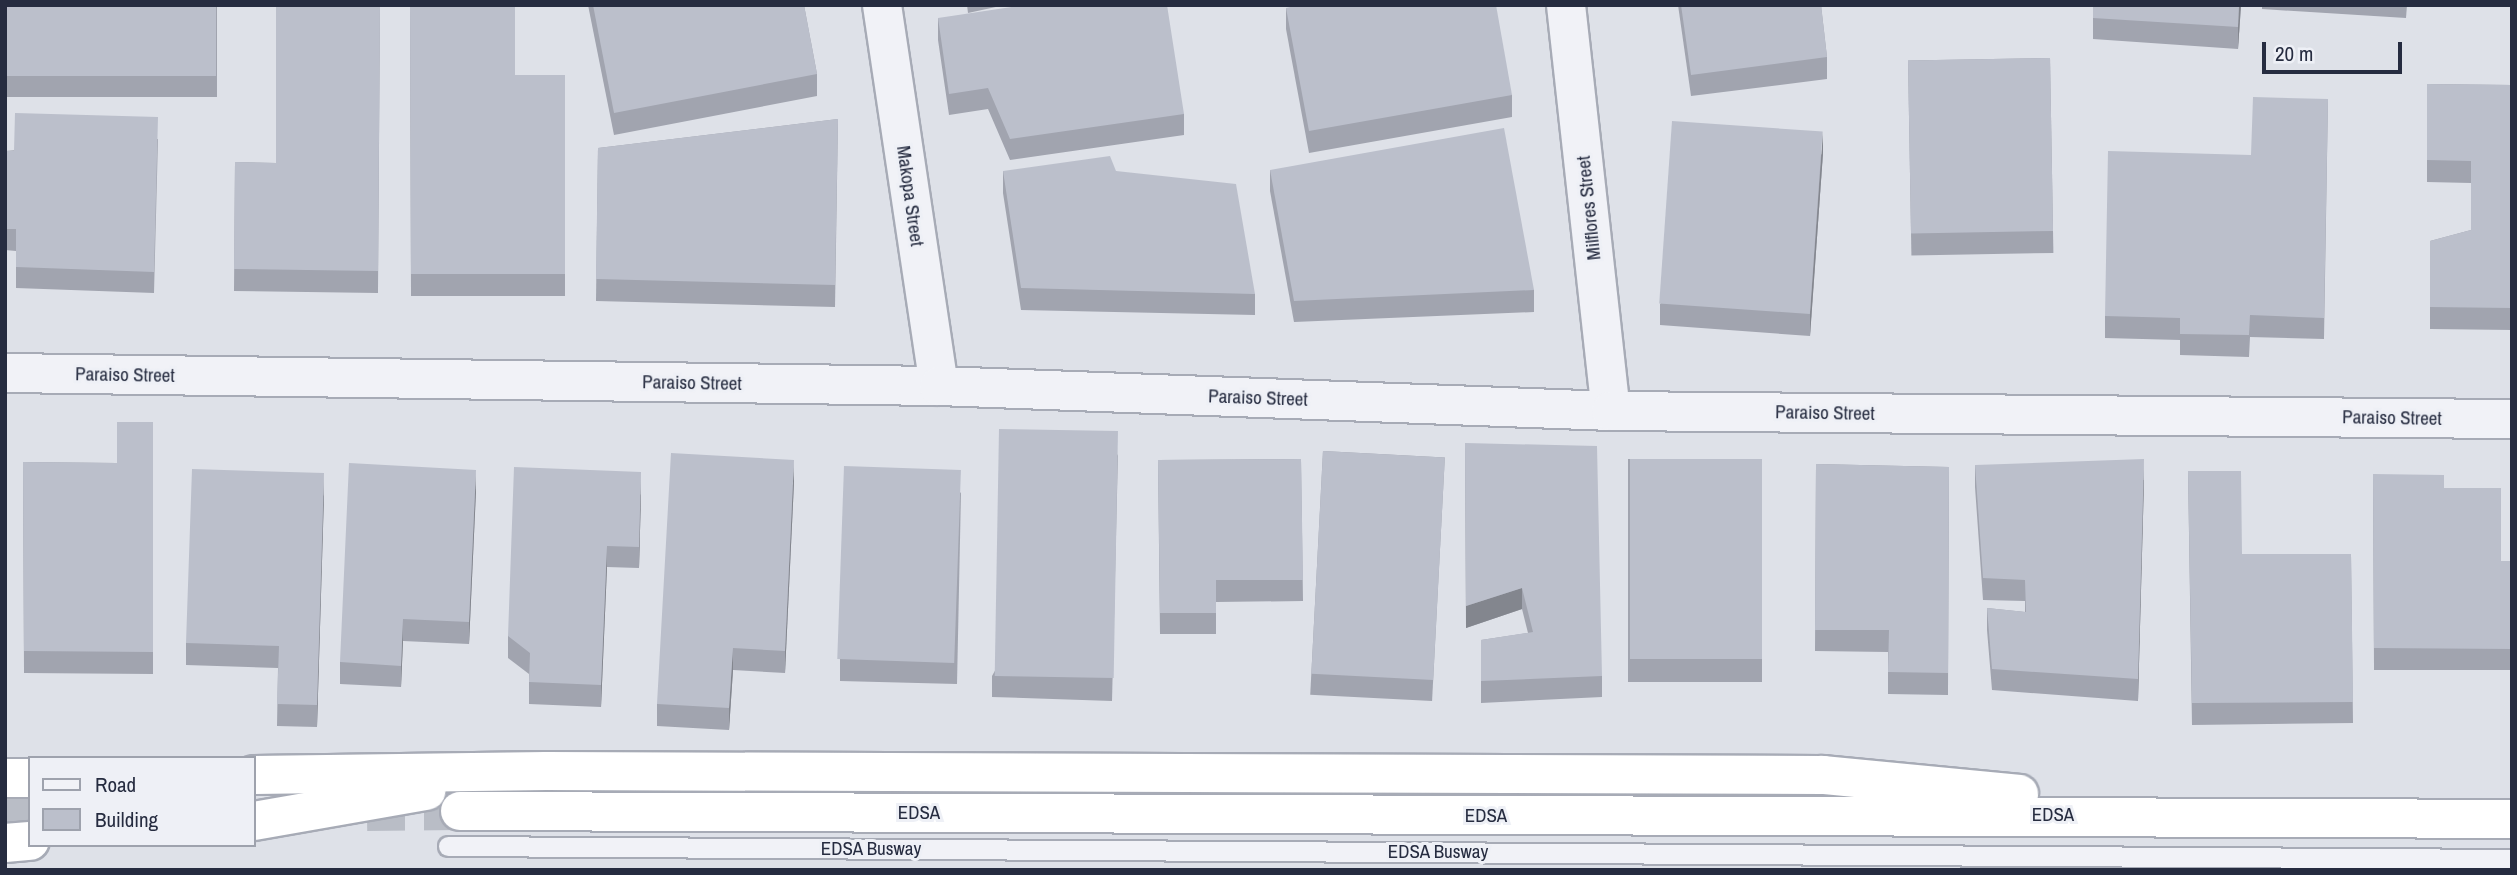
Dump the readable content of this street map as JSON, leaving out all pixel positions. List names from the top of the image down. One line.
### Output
{"streets":{"highway":["EDSA"],"street":["Makopa Street","Milflores Street","Paraiso Street"],"lane":["EDSA Busway"]},"crossings":[["Makopa Street","Paraiso Street"],["Milflores Street","Paraiso Street"],["EDSA","EDSA Busway"]],"legend":["Road","Building"],"scale_bar":"20 m"}
